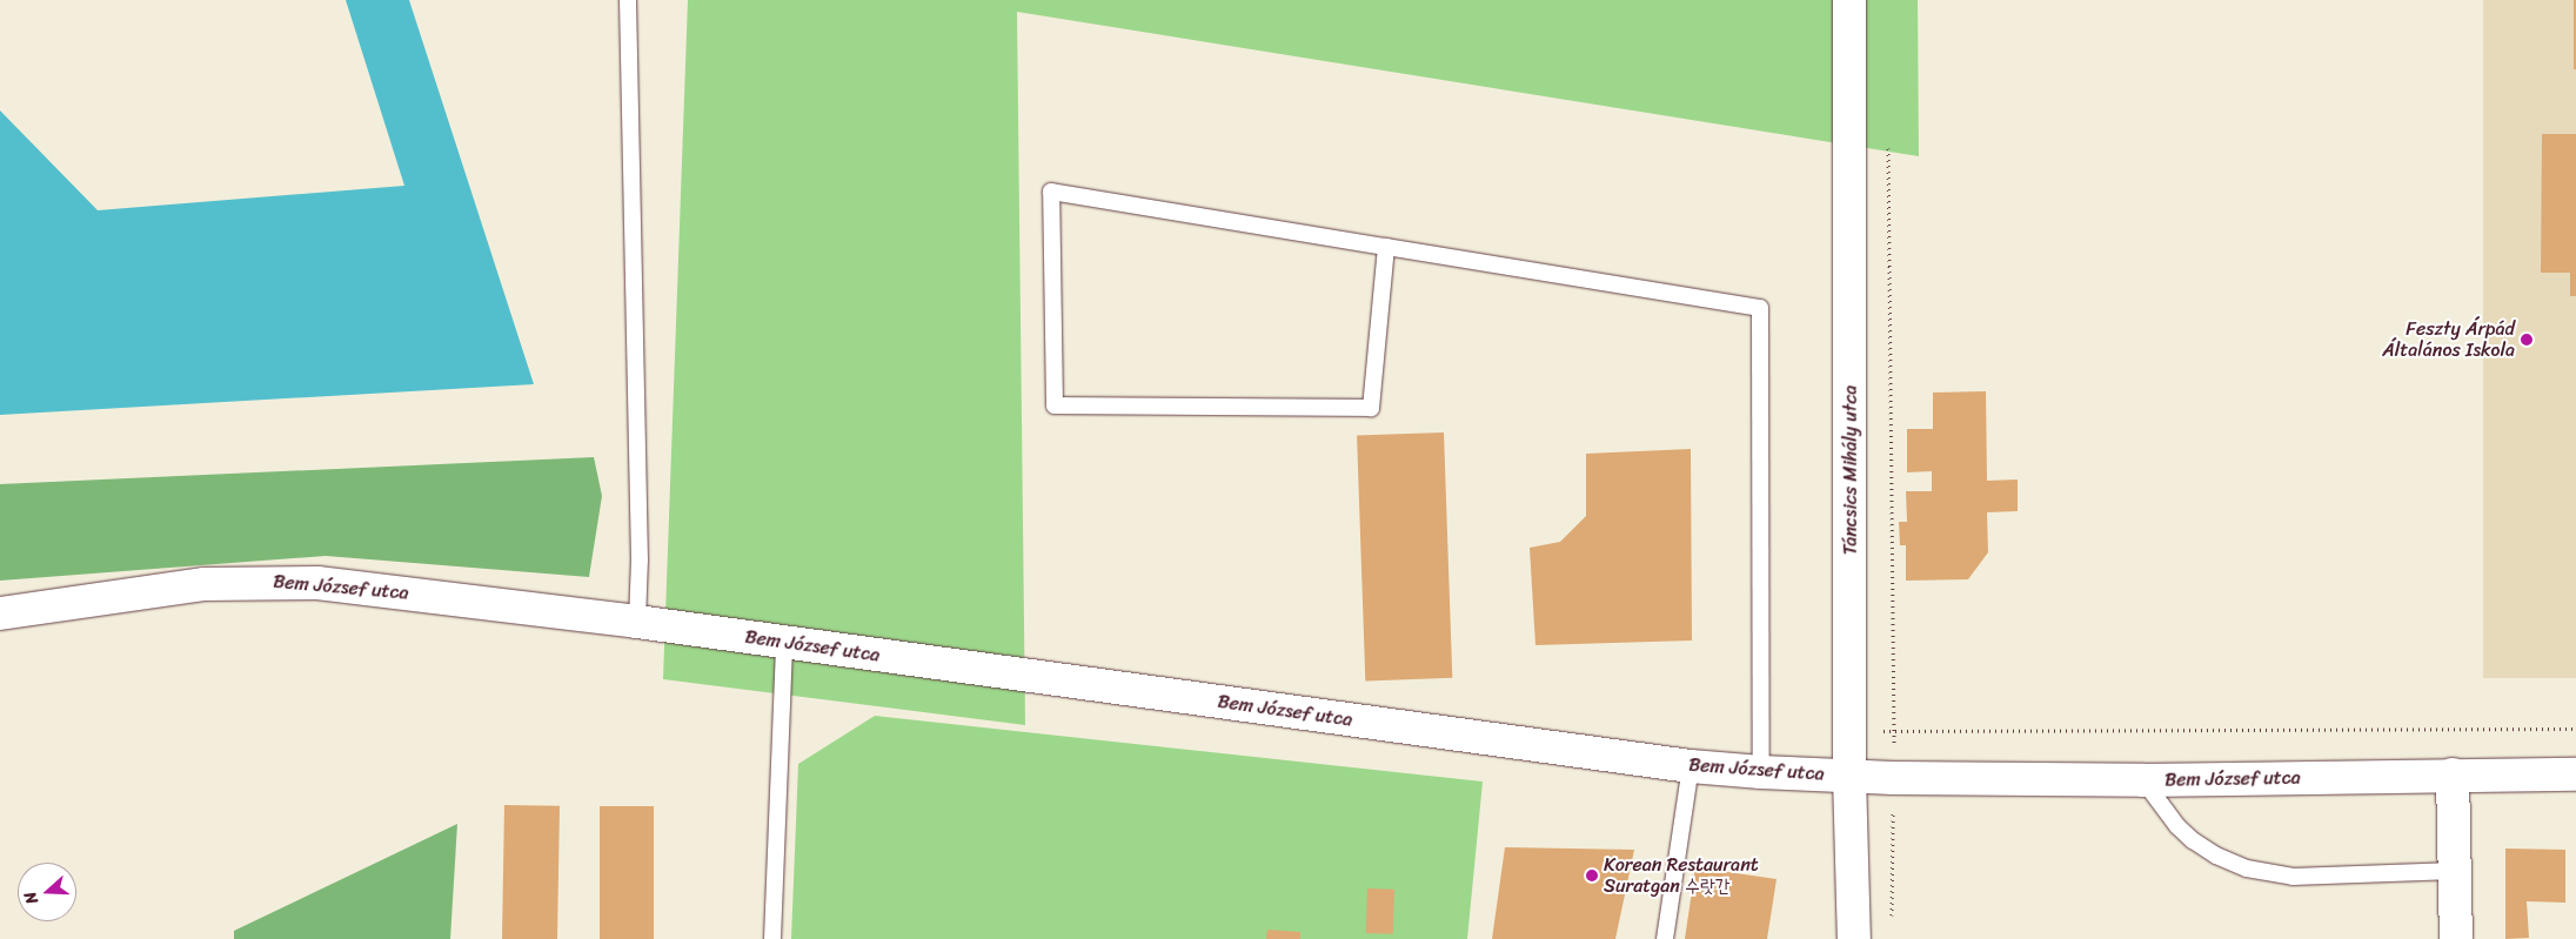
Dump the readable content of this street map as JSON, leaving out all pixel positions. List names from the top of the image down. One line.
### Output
{"streets":{"street":["Táncsics Mihály utca","Bem József utca"]},"crossings":[["Táncsics Mihály utca","Bem József utca"]],"places":["Feszty Árpád Általános Iskola","Korean Restaurant Suratgan 수랏간"],"north":"left"}
